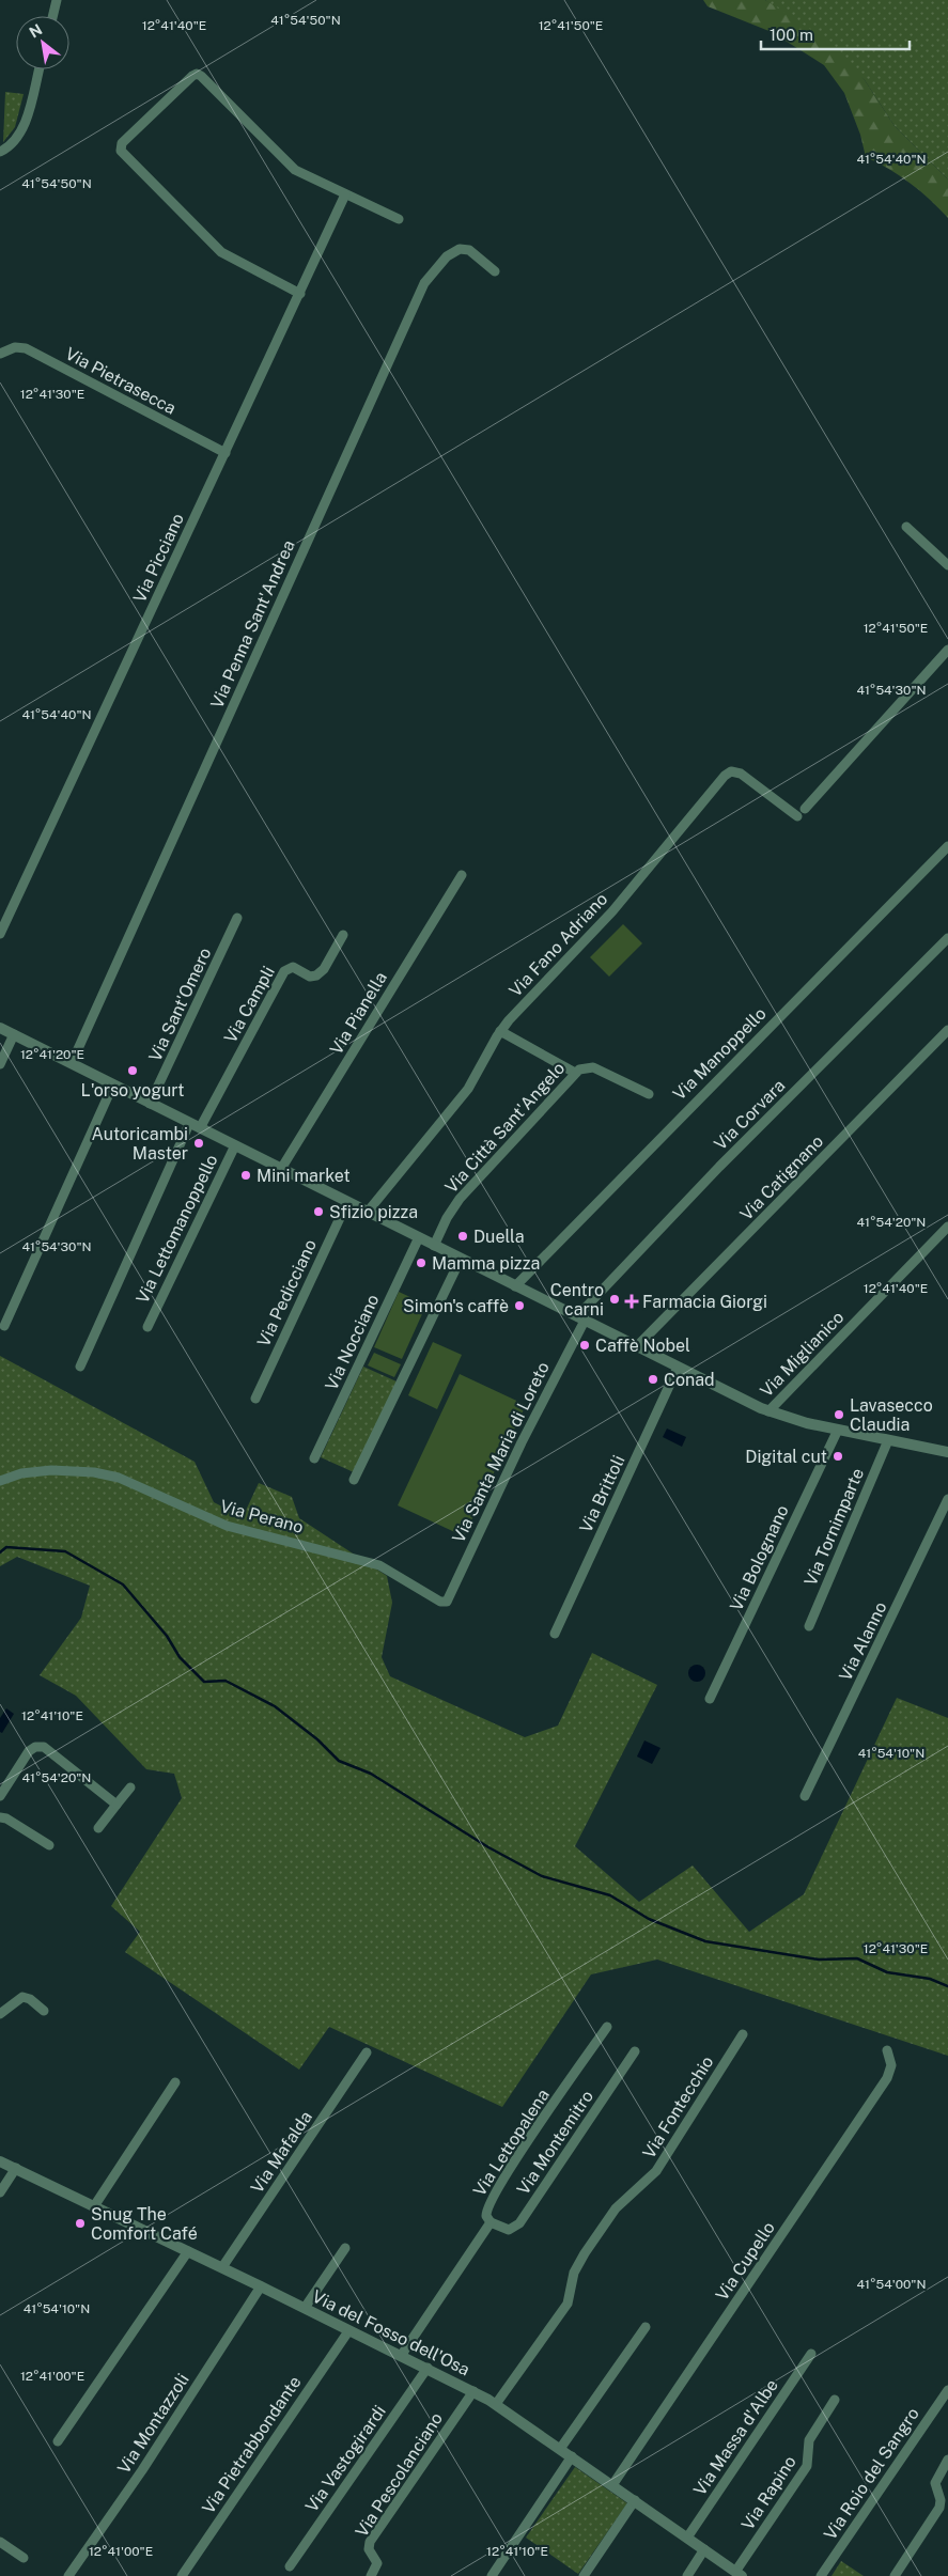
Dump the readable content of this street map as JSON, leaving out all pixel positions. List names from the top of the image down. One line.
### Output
{"streets":{"street":["Via Pietrasecca","Via Picciano","Via Penna Sant'Andrea","Via Fano Adriano","Via Sant'Omero","Via Campli","Via Pianella","Via Manoppello","Via Corvara","Via Città Sant'Angelo","Via Catignano","Via Lettomanoppello","Via Pedicciano","Via Nocciano","Via Miglianico","Via Santa Maria di Loreto","Via Brittoli","Via Perano","Via Tornimparte","Via Bolognano","Via Alanno","Via Fontecchio","Via Lettopalena","Via Montemitro","Via Mafalda","Via Cupello","Via del Fosso dell'Osa","Via Montazzoli","Via Massa d'Albe","Via Pietrabbondante","Via Vastogirardi","Via Roio del Sangro","Via Pescolanciano","Via Rapino"]},"crossings":[["Via Pietrasecca","Via Picciano"],["Via Corvara","Via Santa Maria di Loreto"],["Via Santa Maria di Loreto","Via Perano"],["Via Fontecchio","Via del Fosso dell'Osa"],["Via Lettopalena","Via Montemitro"],["Via Lettopalena","Via del Fosso dell'Osa"],["Via Mafalda","Via del Fosso dell'Osa"],["Via Cupello","Via del Fosso dell'Osa"],["Via del Fosso dell'Osa","Via Montazzoli"],["Via del Fosso dell'Osa","Via Massa d'Albe"],["Via del Fosso dell'Osa","Via Pietrabbondante"],["Via del Fosso dell'Osa","Via Vastogirardi"],["Via del Fosso dell'Osa","Via Pescolanciano"],["Via del Fosso dell'Osa","Via Rapino"]],"places":{"other":["L'orso yogurt","Autoricambi Master","Mini market","Sfizio pizza","Duella","Mamma pizza","Centro carni","Simon's caffè","Caffè Nobel","Conad","Lavasecco Claudia","Digital cut","Snug The Comfort Café"],"health":["Farmacia Giorgi"]},"scale_bar":"100 m","north":"top left","coordinates":["41°54'50\"N","12°41'50\"E","12°41'40\"E","41°54'40\"N","12°41'30\"E","41°54'30\"N","12°41'20\"E","41°54'20\"N","12°41'10\"E","41°54'10\"N","41°54'00\"N","12°41'00\"E"]}
